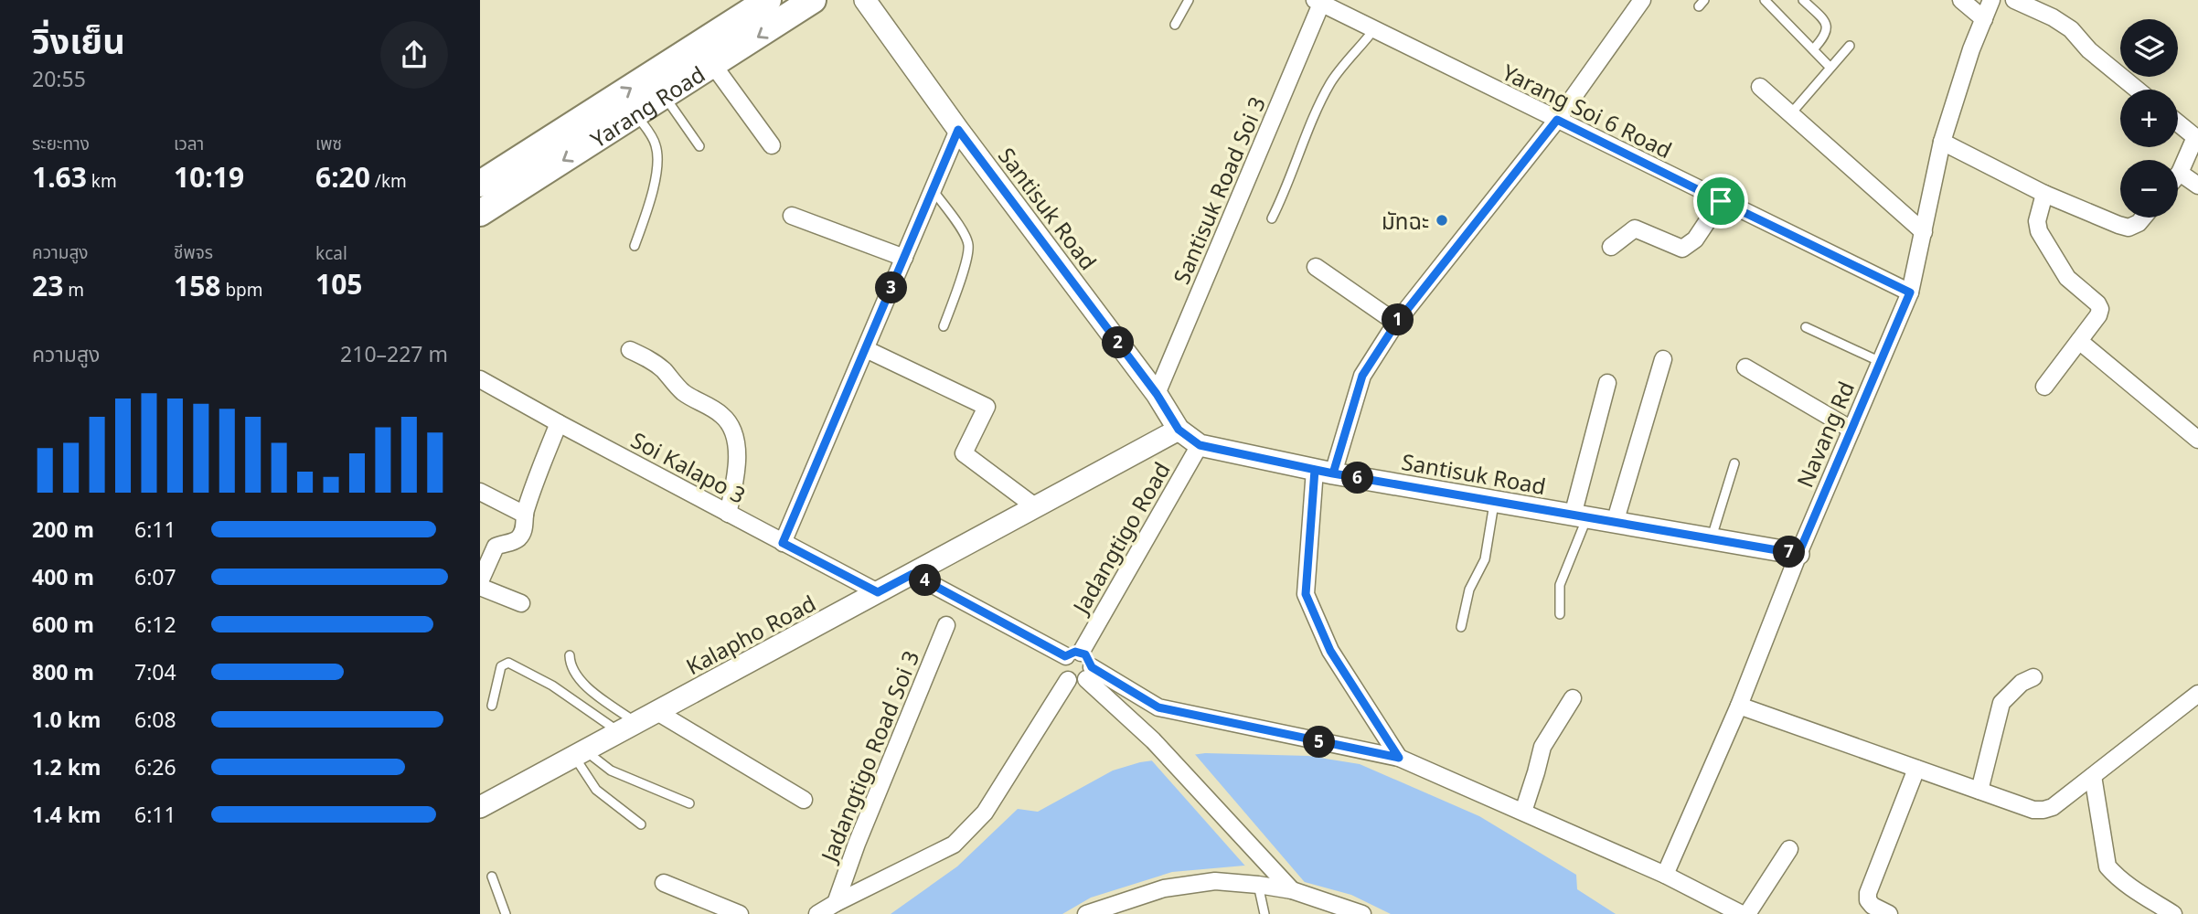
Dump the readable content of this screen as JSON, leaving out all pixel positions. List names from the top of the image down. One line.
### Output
{"streets":{"main road":["Yarang Road"],"street":["Yarang Soi 6 Road","Santisuk Road Soi 3","Santisuk Road","Navang Rd","Soi Kalapo 3","Jadangtigo Road","Kalapho Road","Jadangtigo Road Soi 3"]},"crossings":[["Yarang Soi 6 Road","Santisuk Road Soi 3"],["Yarang Soi 6 Road","Navang Rd"],["Santisuk Road Soi 3","Santisuk Road"],["Santisuk Road","Navang Rd"],["Santisuk Road","Jadangtigo Road"],["Santisuk Road","Kalapho Road"],["Soi Kalapo 3","Kalapho Road"]],"places":["มัทฉะ"],"page":{"heading":["วิ่งเย็น","20:55"],"map_buttons":["+","−"],"stats":[["ระยะทาง","1.63 km"],["เวลา","10:19"],["เพซ","6:20 /km"],["ความสูง","23 m"],["ชีพจร","158 bpm"],["kcal","105"]],"pins":["3","1","2","6","7","4","5"],"chart":["ความสูง","210–227 m"],"list":[{"name":"200 m","note":"6:11"},{"name":"400 m","note":"6:07"},{"name":"600 m","note":"6:12"},{"name":"800 m","note":"7:04"},{"name":"1.0 km","note":"6:08"},{"name":"1.2 km","note":"6:26"},{"name":"1.4 km","note":"6:11"}]}}
